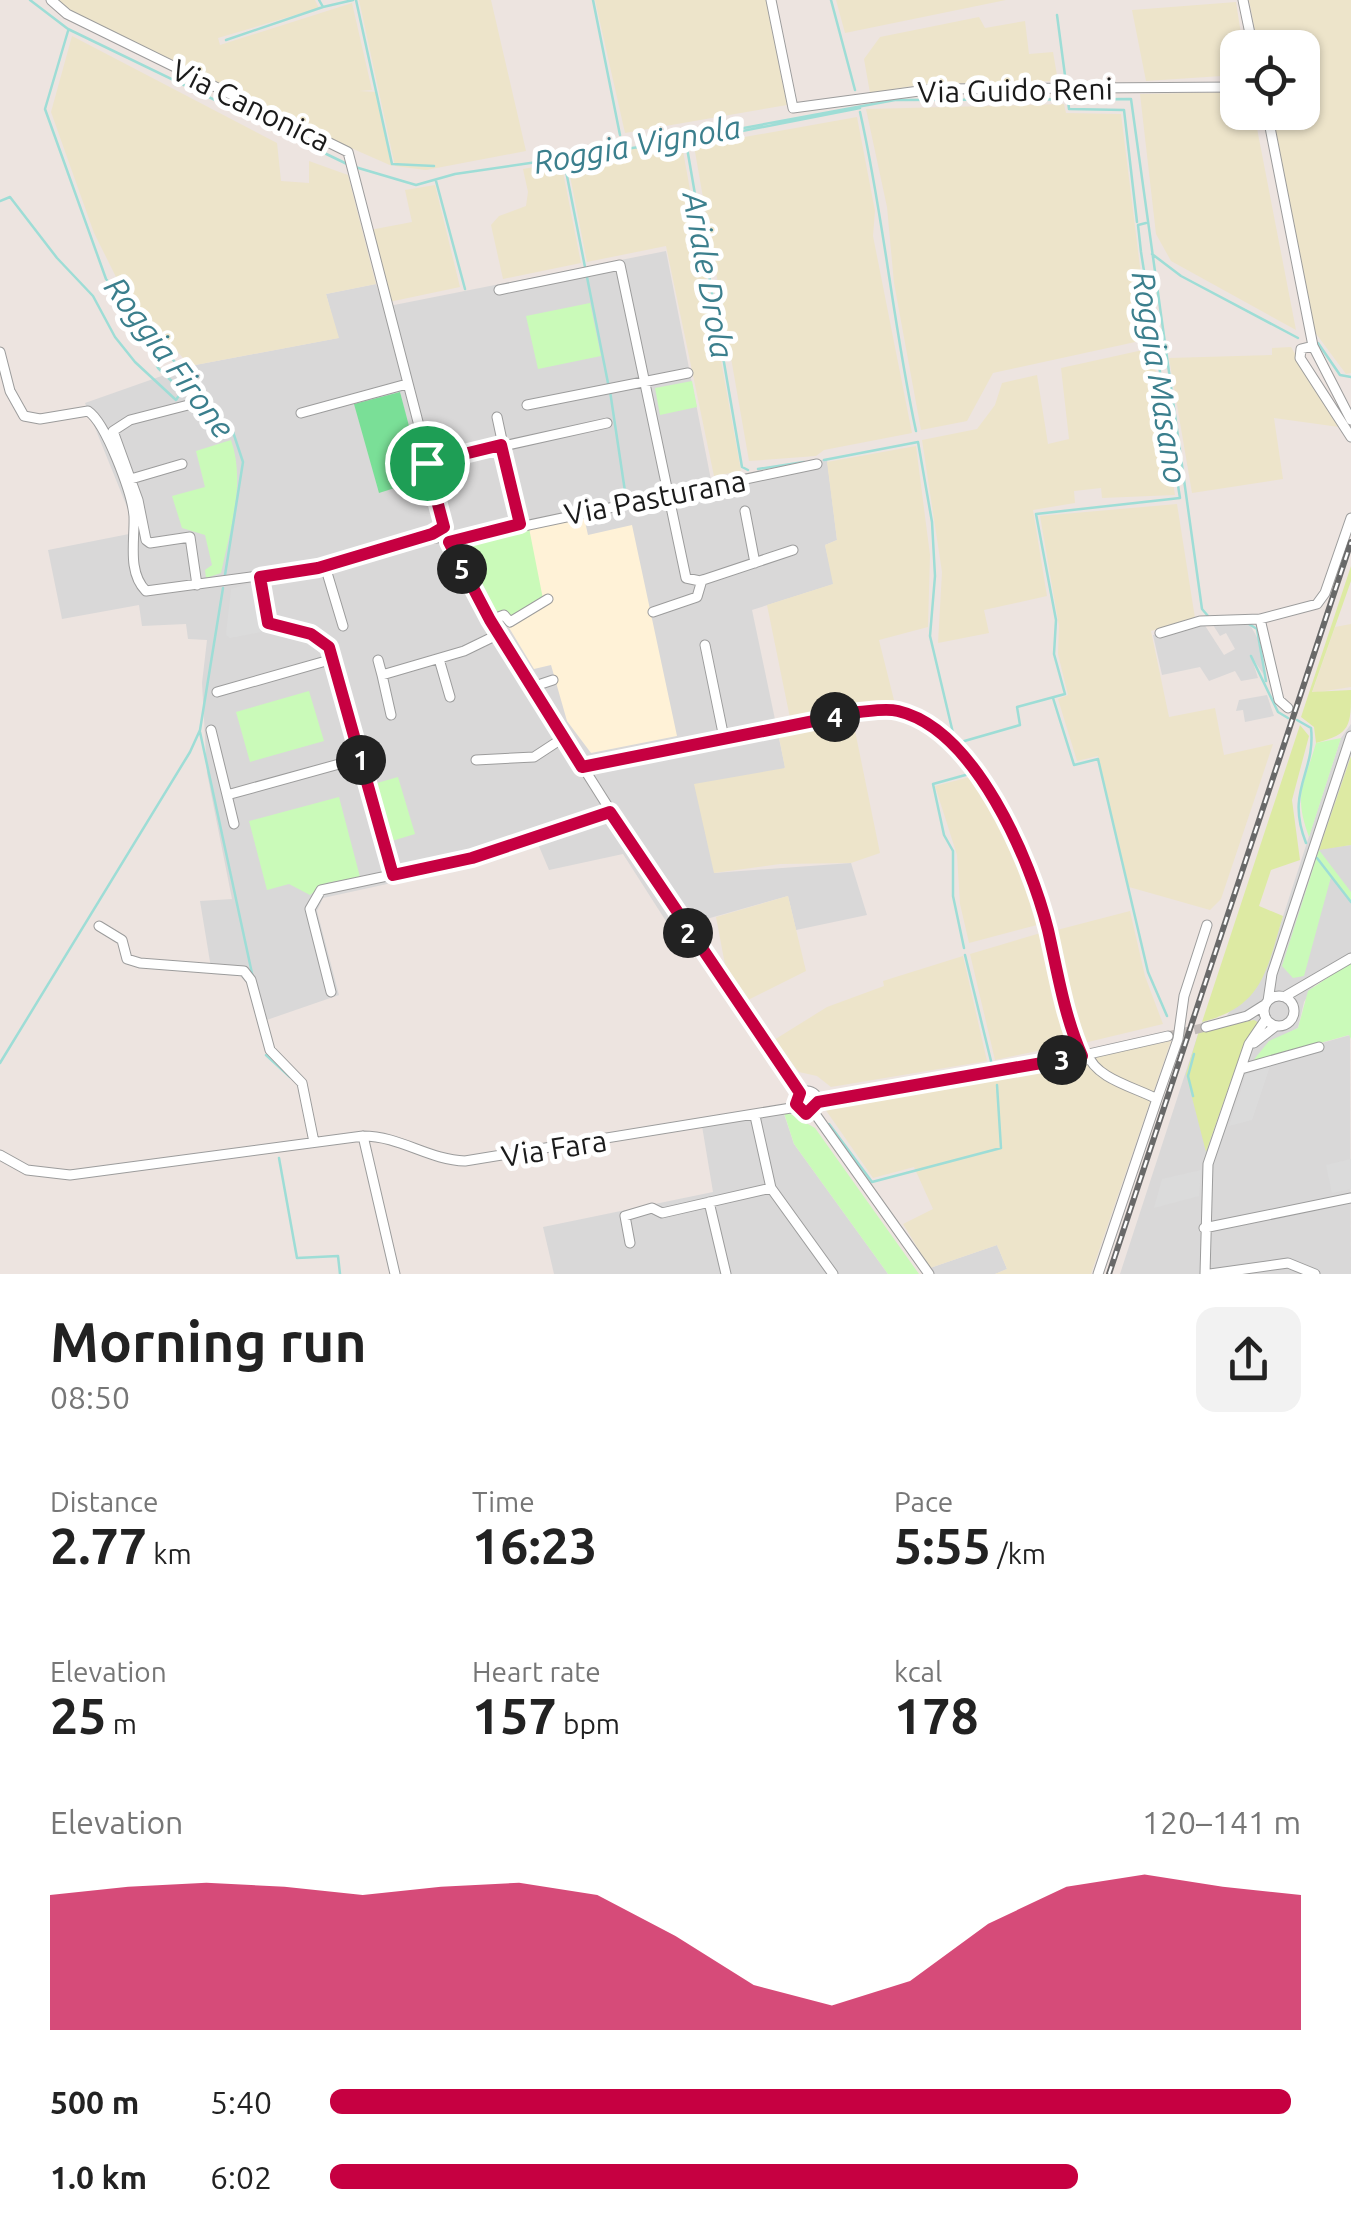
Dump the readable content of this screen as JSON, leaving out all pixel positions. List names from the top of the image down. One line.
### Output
{"streets":{"street":["Via Guido Reni","Via Canonica","Via Pasturana","Via Fara"]},"crossings":[["Via Canonica","Via Pasturana"]],"water":["Roggia Vignola","Ariale Drola","Roggia Firone","Roggia Masano"],"page":{"pins":["5","4","1","2","3"],"heading":["Morning run","08:50"],"stats":[["Distance","2.77 km"],["Time","16:23"],["Pace","5:55 /km"],["Elevation","25 m"],["Heart rate","157 bpm"],["kcal","178"]],"chart":["Elevation","120–141 m"],"list":[{"name":"500 m","note":"5:40"},{"name":"1.0 km","note":"6:02"}]}}
